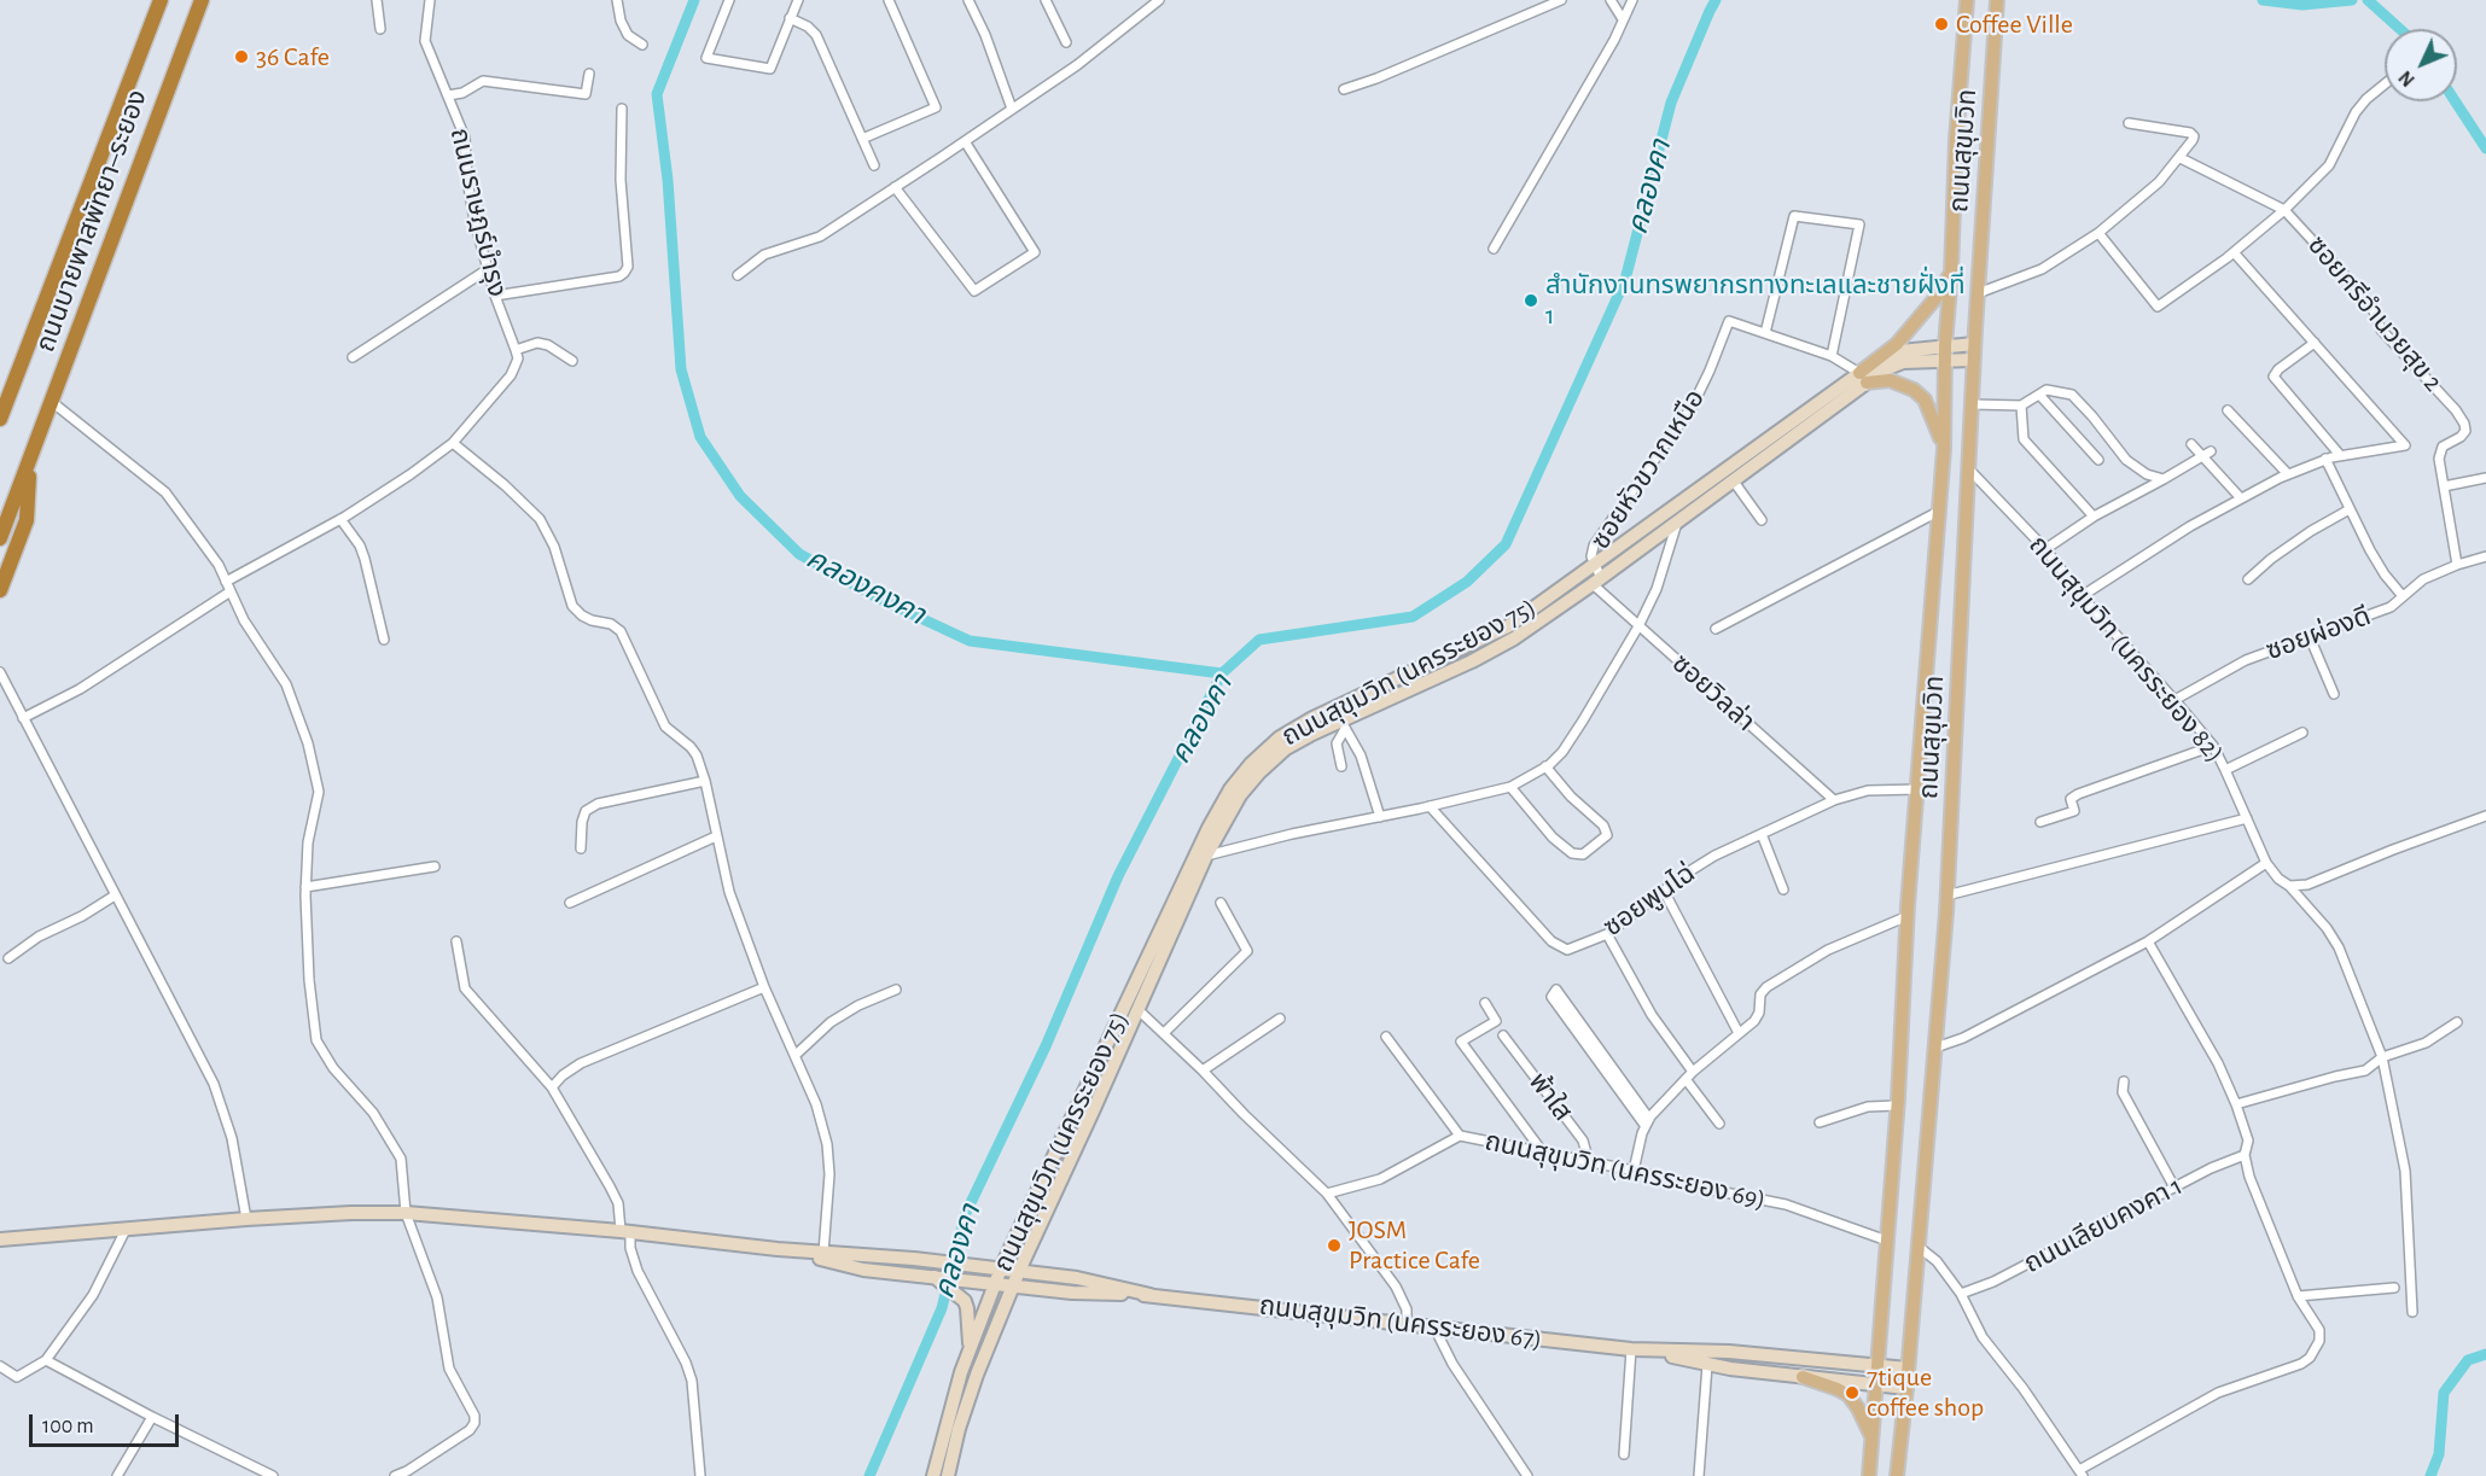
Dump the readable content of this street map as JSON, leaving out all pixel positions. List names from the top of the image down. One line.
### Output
{"streets":{"highway":["ถนนบายพาสพัทยา–ระยอง"],"main road":["ถนนสุขุมวิท"],"street":["ถนนราษฎร์บำรุง","ซอยศรีอำนวยสุข 2","ซอยหัวขวากเหนือ","ซอยผ่องดี","ถนนสุขุมวิท (นครระยอง 82)","ถนนสุขุมวิท (นครระยอง 75)","ซอยวิลล่า","ซอยพูนไฉ่","พ้าใส","ถนนสุขุมวิท (นครระยอง 69)","ถนนเลียบคงคา 1","ถนนสุขุมวิท (นครระยอง 67)"]},"crossings":[["ถนนสุขุมวิท","ถนนสุขุมวิท (นครระยอง 82)"],["ถนนสุขุมวิท","ถนนสุขุมวิท (นครระยอง 75)"],["ถนนสุขุมวิท","ซอยพูนไฉ่"],["ถนนสุขุมวิท","ถนนสุขุมวิท (นครระยอง 69)"],["ถนนสุขุมวิท","ถนนสุขุมวิท (นครระยอง 67)"],["ซอยศรีอำนวยสุข 2","ซอยผ่องดี"],["ซอยหัวขวากเหนือ","ถนนสุขุมวิท (นครระยอง 75)"],["ซอยหัวขวากเหนือ","ซอยวิลล่า"],["ซอยผ่องดี","ถนนสุขุมวิท (นครระยอง 82)"],["ถนนสุขุมวิท (นครระยอง 75)","ซอยวิลล่า"],["ถนนสุขุมวิท (นครระยอง 75)","ถนนสุขุมวิท (นครระยอง 67)"],["ซอยวิลล่า","ซอยพูนไฉ่"],["พ้าใส","ถนนสุขุมวิท (นครระยอง 69)"]],"water":["คลองคา","คลองคงคา"],"places":["Coffee Ville","36 Cafe","สำนักงานทรพยากรทางทะเลและชายฝั่งที่ 1","JOSM Practice Cafe","7tique coffee shop"],"scale_bar":"100 m","north":"bottom left"}
